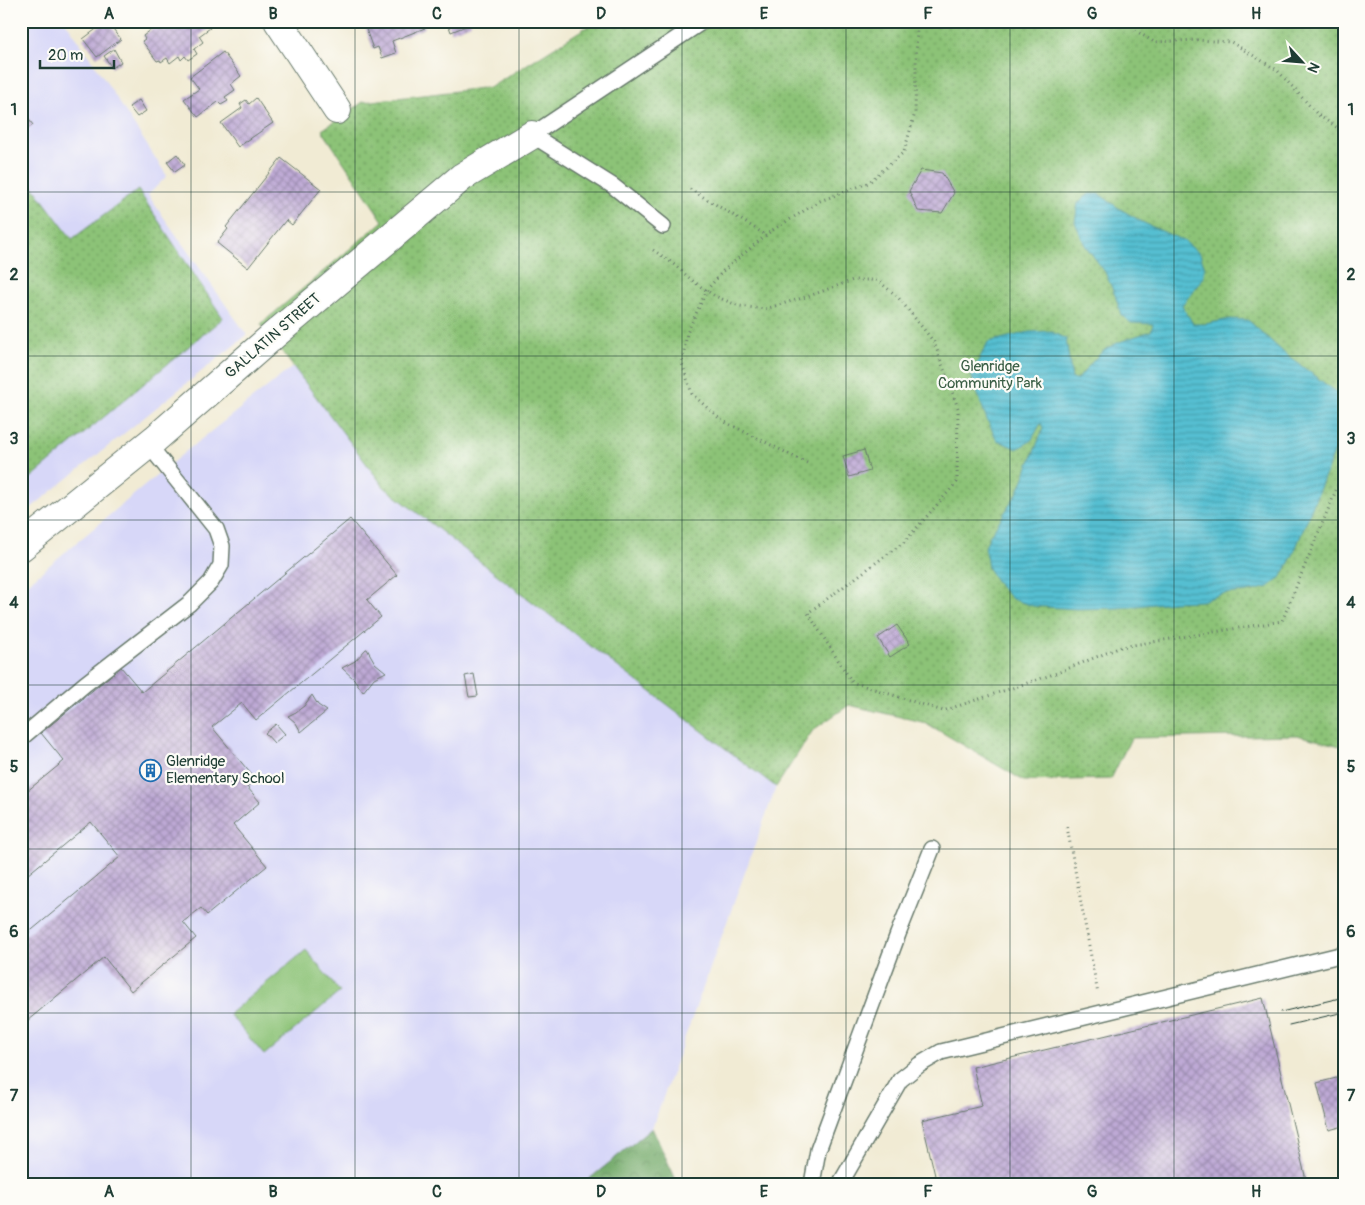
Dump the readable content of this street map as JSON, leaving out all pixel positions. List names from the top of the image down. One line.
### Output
{"streets":{"street":["GALLATIN STREET"]},"parks":["Glenridge Community Park"],"places":{"building":["Glenridge Elementary School"]},"scale_bar":"20 m","north":"bottom right","grid":{"columns":["A","B","C","D","E","F","G","H"],"rows":["1","2","3","4","5","6","7"]}}
